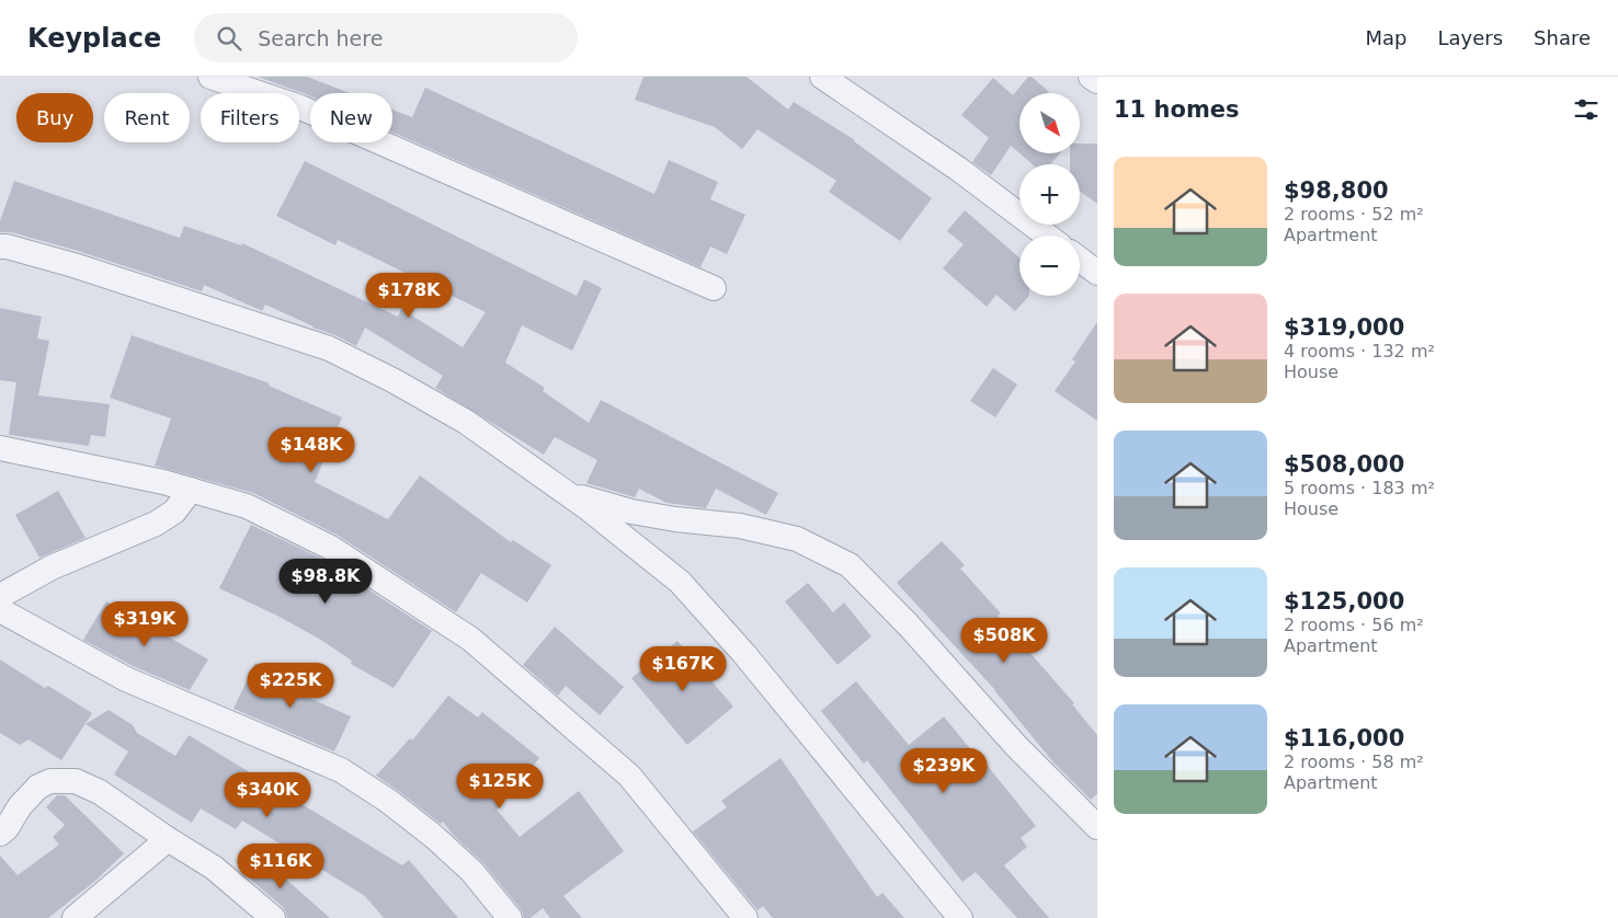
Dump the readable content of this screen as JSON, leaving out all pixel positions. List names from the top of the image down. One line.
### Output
{"north":"bottom right","page":{"header":"Keyplace","search":"Search here","nav":["Map","Layers","Share"],"heading":"11 homes","map_buttons":["+","−"],"chip":["Buy","Rent","Filters","New"],"list":[{"name":"$98,800","note":"2 rooms · 52 m² · Apartment"},{"name":"$319,000","note":"4 rooms · 132 m² · House"},{"name":"$508,000","note":"5 rooms · 183 m² · House"},{"name":"$125,000","note":"2 rooms · 56 m² · Apartment"},{"name":"$116,000","note":"2 rooms · 58 m² · Apartment"}],"price":["$178K","$148K","$98.8K","$319K","$508K","$167K","$225K","$239K","$125K","$340K","$116K"]}}
